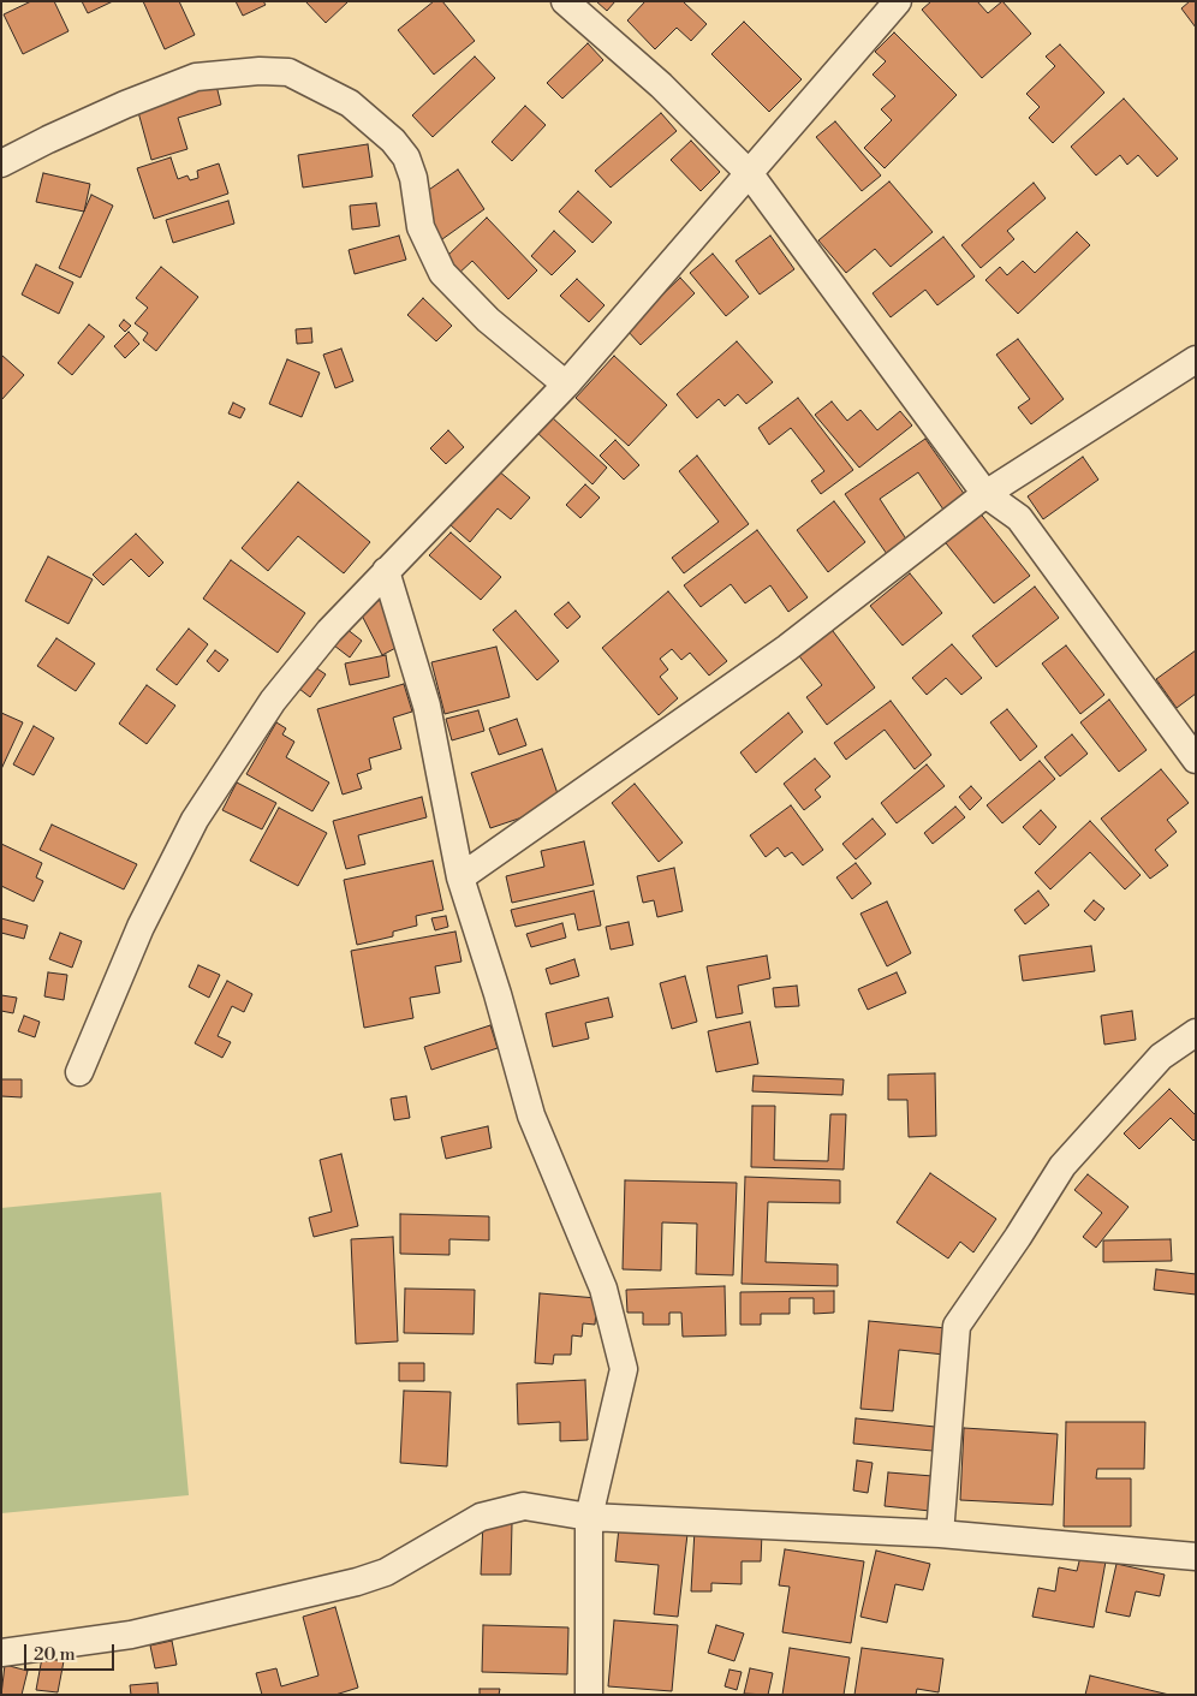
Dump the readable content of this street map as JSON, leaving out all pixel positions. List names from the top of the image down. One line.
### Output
{"scale_bar":"20 m"}
